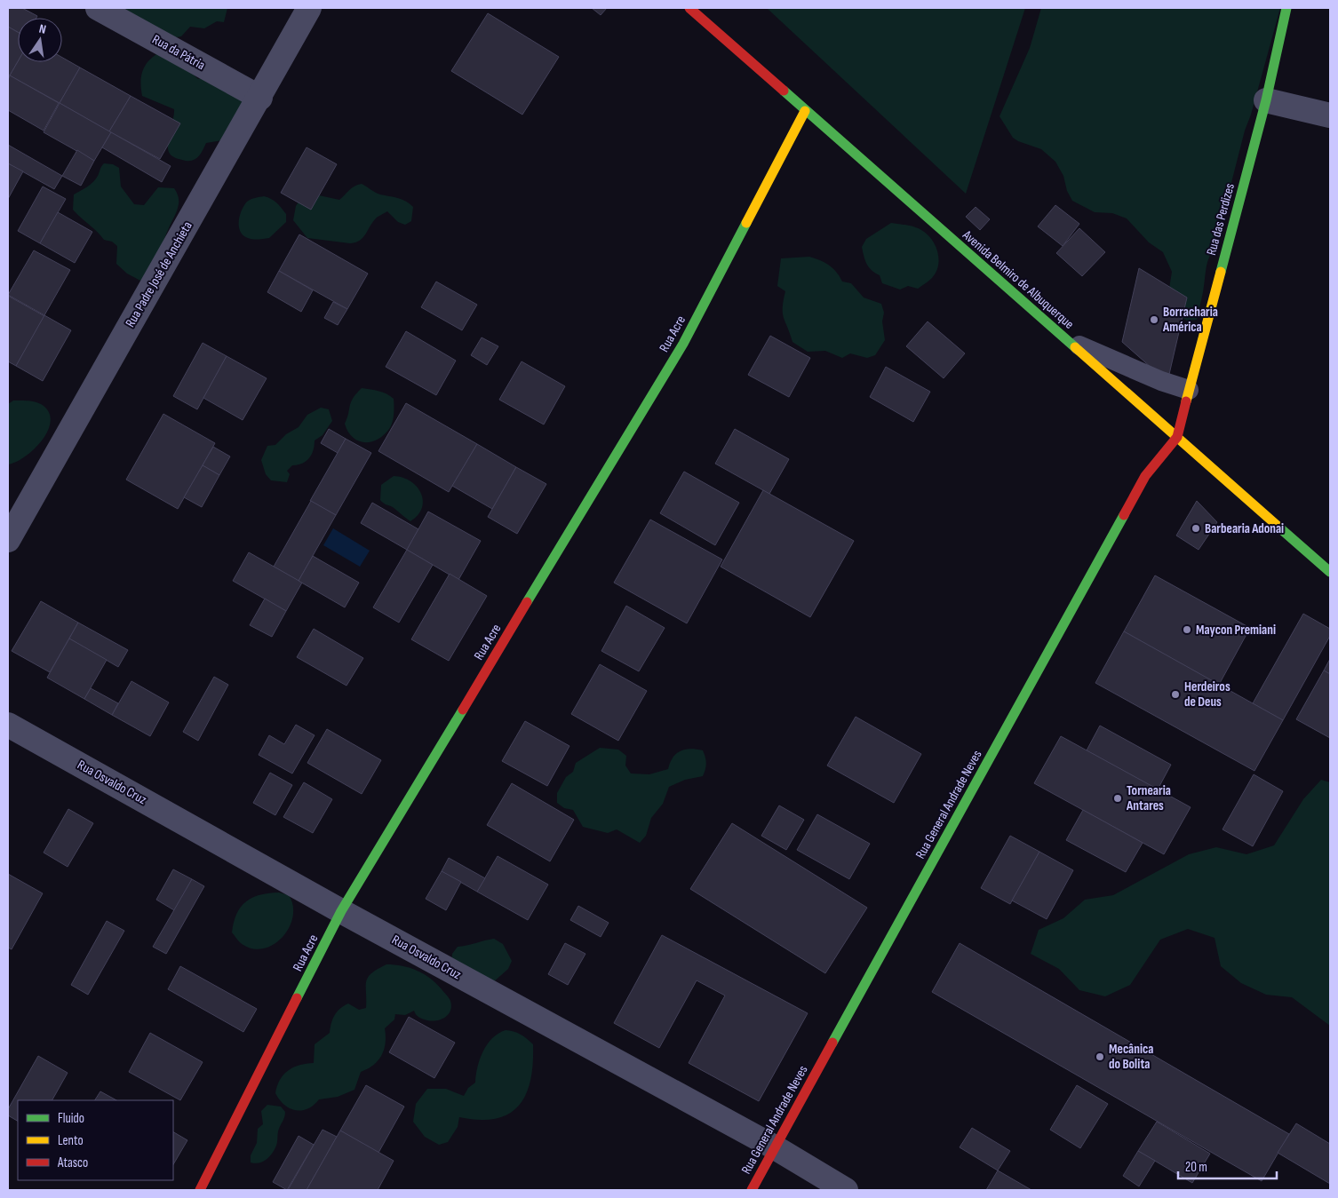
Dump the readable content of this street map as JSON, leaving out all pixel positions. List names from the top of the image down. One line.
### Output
{"streets":{"street":["Rua da Pátria","Rua das Perdizes","Rua Padre José de Anchieta","Avenida Belmiro de Albuquerque","Rua Acre","Rua Osvaldo Cruz","Rua General Andrade Neves"]},"crossings":[["Rua da Pátria","Rua Padre José de Anchieta"],["Rua das Perdizes","Avenida Belmiro de Albuquerque"],["Rua das Perdizes","Rua General Andrade Neves"],["Avenida Belmiro de Albuquerque","Rua Acre"],["Avenida Belmiro de Albuquerque","Rua General Andrade Neves"],["Rua Acre","Rua Osvaldo Cruz"],["Rua Osvaldo Cruz","Rua General Andrade Neves"]],"places":["Borracharia América","Barbearia Adonai","Maycon Premiani","Herdeiros de Deus","Tornearia Antares","Mecânica do Bolita"],"legend":["Fluido","Lento","Atasco"],"scale_bar":"20 m","north":"top"}
